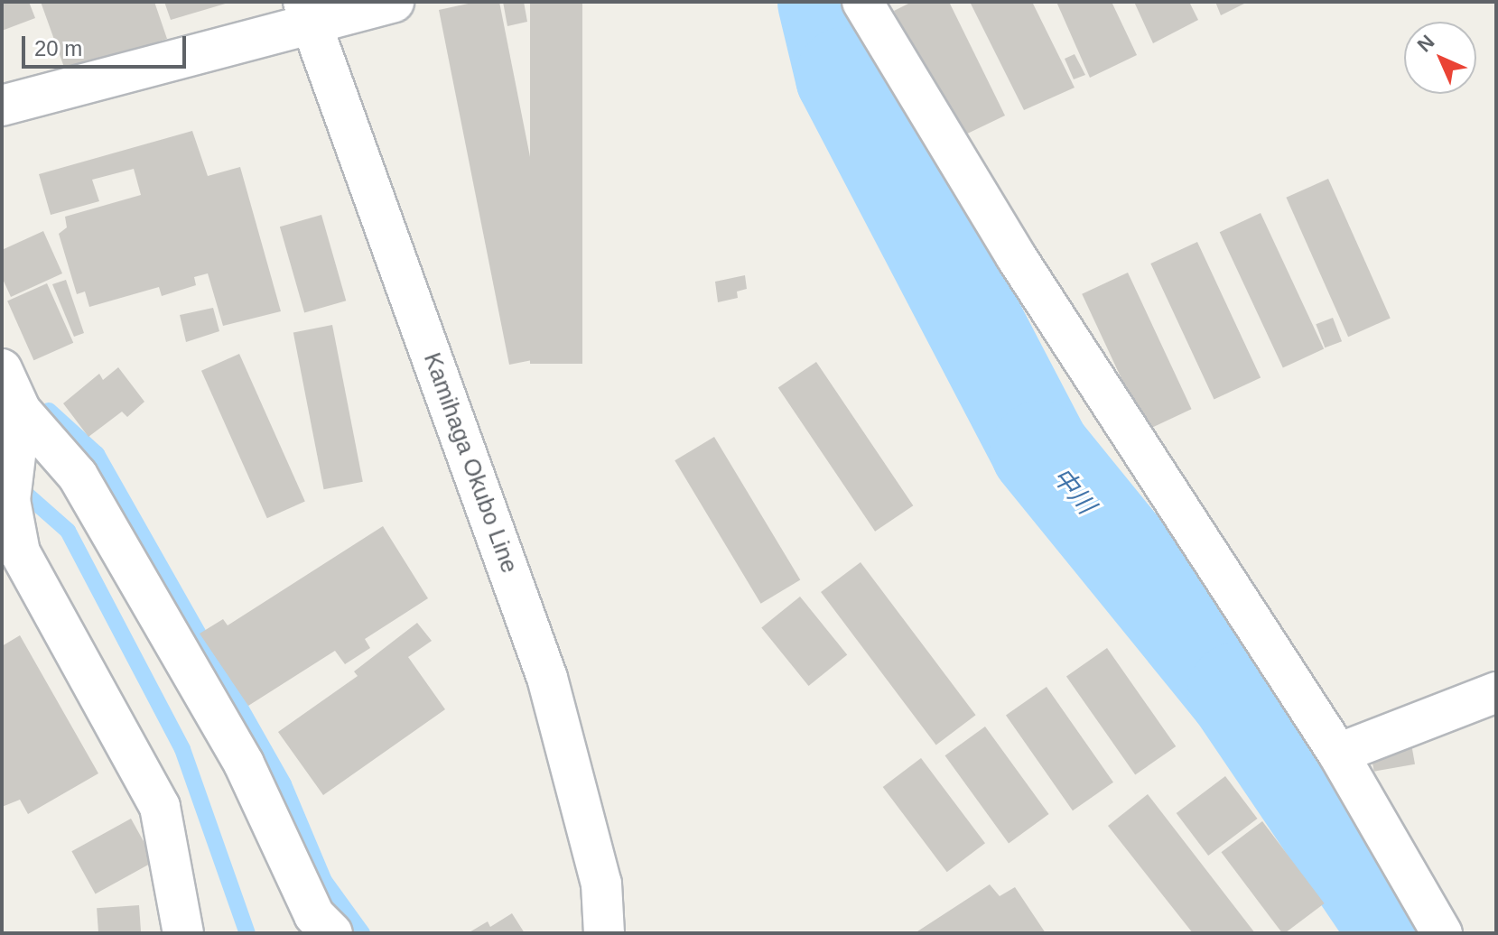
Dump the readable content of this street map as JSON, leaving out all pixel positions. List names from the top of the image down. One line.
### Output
{"streets":{"street":["Kamihaga Okubo Line"]},"water":["中川"],"scale_bar":"20 m","north":"top left"}
